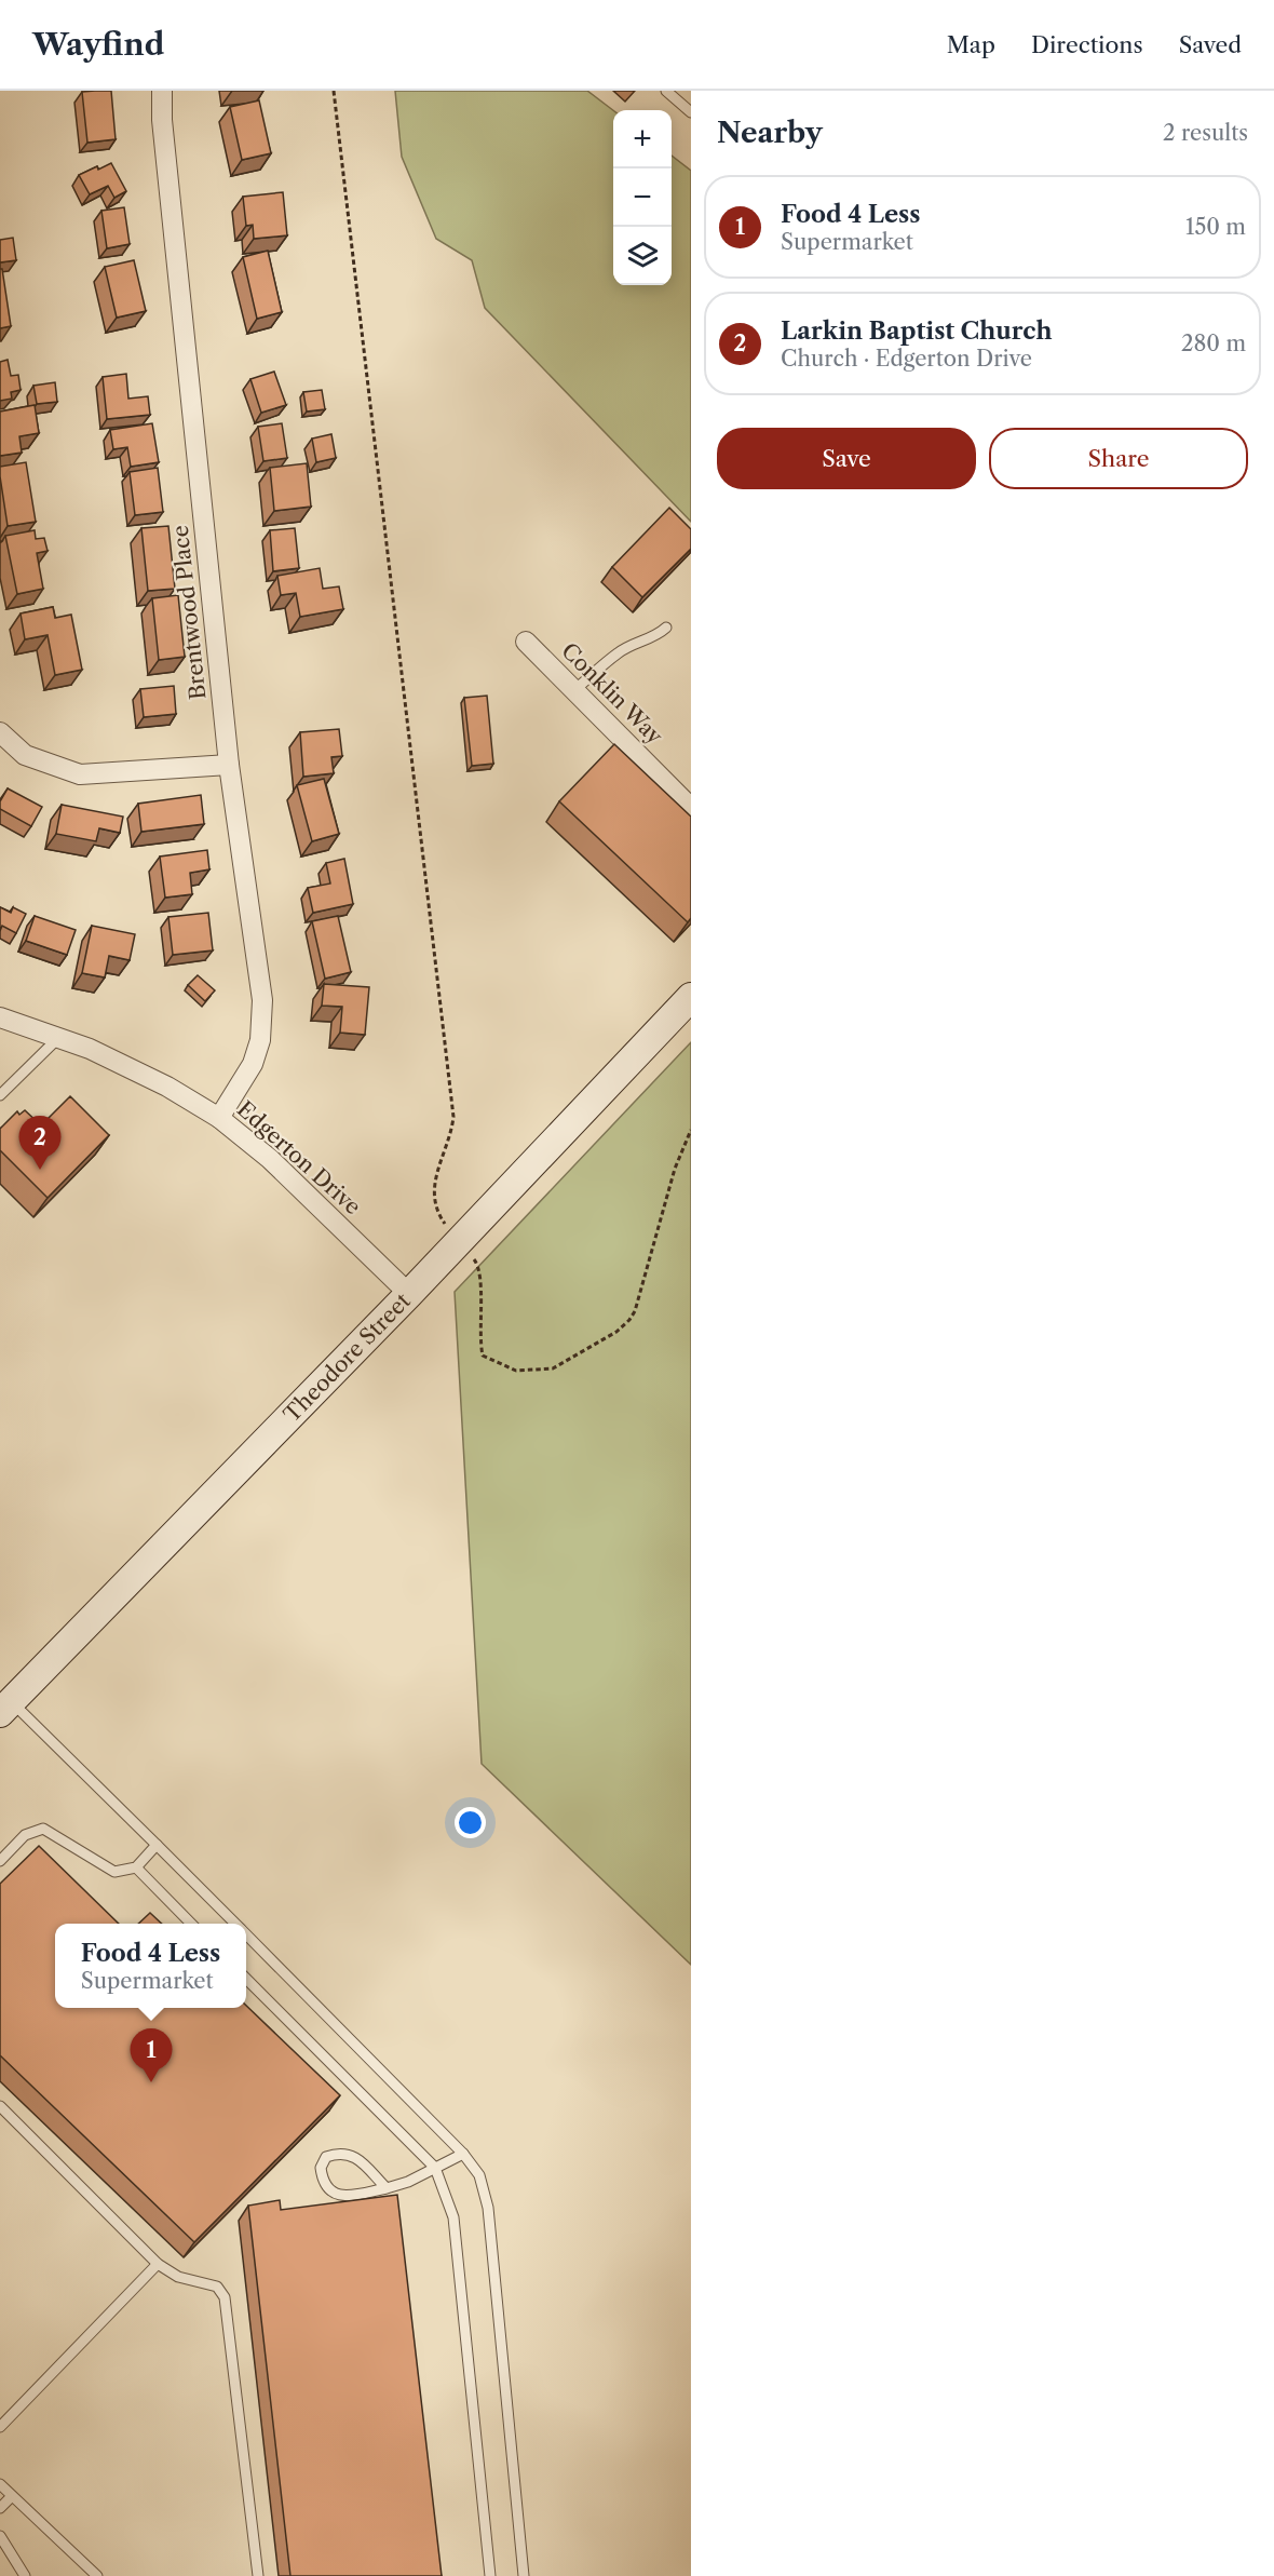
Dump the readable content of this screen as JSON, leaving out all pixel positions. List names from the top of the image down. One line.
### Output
{"streets":{"street":["Brentwood Place","Conklin Way","Edgerton Drive","Theodore Street"]},"crossings":[["Brentwood Place","Edgerton Drive"],["Edgerton Drive","Theodore Street"]],"page":{"header":"Wayfind","nav":["Map","Directions","Saved"],"heading":["Nearby","2 results"],"map_buttons":["+","−"],"list":[{"mark":"1","name":"Food 4 Less","note":"Supermarket","value":"150 m"},{"mark":"2","name":"Larkin Baptist Church","note":"Church · Edgerton Drive","value":"280 m"}],"buttons":["Save","Share"],"pins":["2","1"],"popup":["Food 4 Less","Supermarket"]}}
